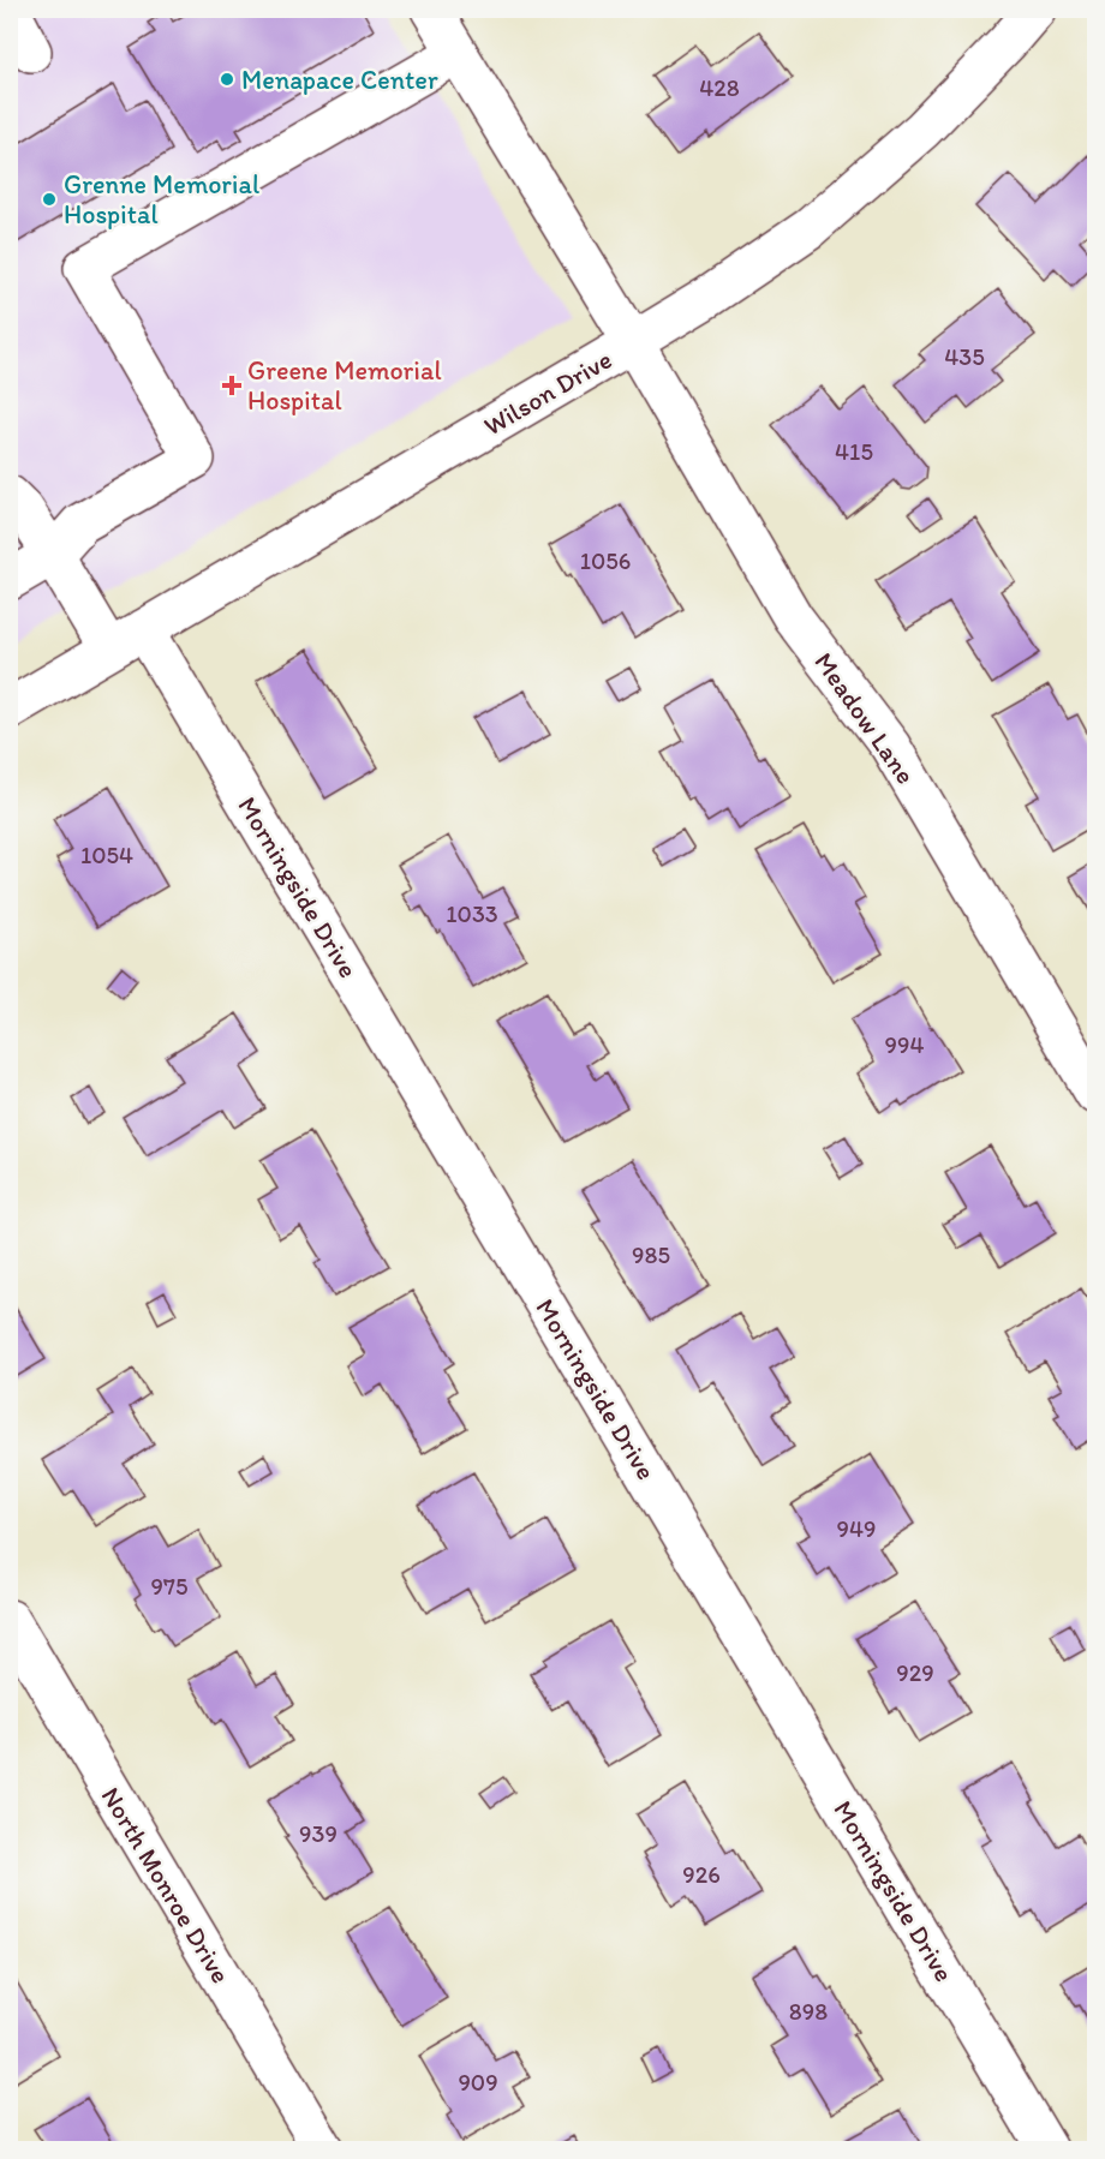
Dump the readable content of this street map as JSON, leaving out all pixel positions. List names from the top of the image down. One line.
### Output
{"streets":{"street":["Wilson Drive","Meadow Lane","Morningside Drive","North Monroe Drive"]},"crossings":[["Wilson Drive","Meadow Lane"],["Wilson Drive","Morningside Drive"]],"places":{"other":["Menapace Center","Grenne Memorial Hospital"],"health":["Greene Memorial Hospital"]},"house_numbers":["428","435","415","1056","1054","1033","994","985","949","975","929","939","926","898","909"]}
